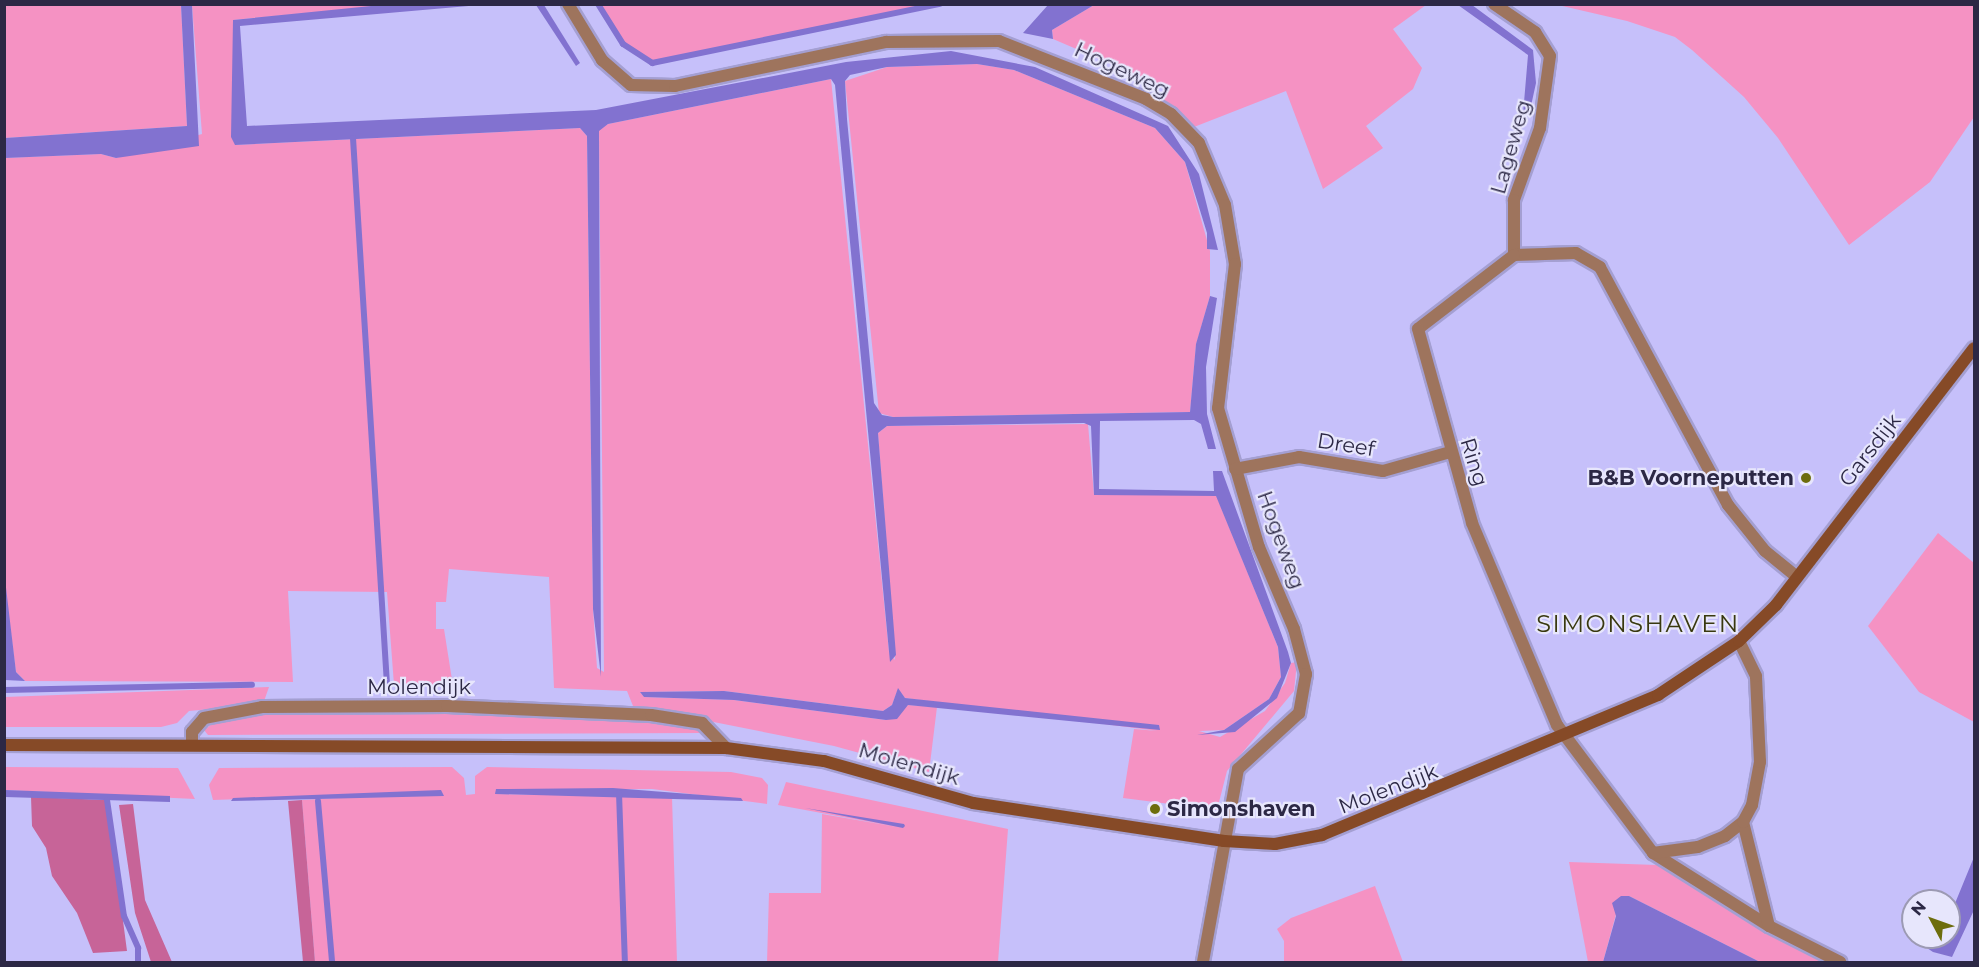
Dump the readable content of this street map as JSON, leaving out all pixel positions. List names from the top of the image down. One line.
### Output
{"streets":{"main road":["Garsdijk","Molendijk"],"street":["Hogeweg","Lageweg","Dreef","Ring"]},"crossings":[["Hogeweg","Dreef"],["Hogeweg","Molendijk"],["Lageweg","Ring"],["Dreef","Ring"],["Garsdijk","Molendijk"],["Ring","Molendijk"]],"districts":["SIMONSHAVEN"],"places":["B&B Voorneputten","Simonshaven"],"north":"top left"}
